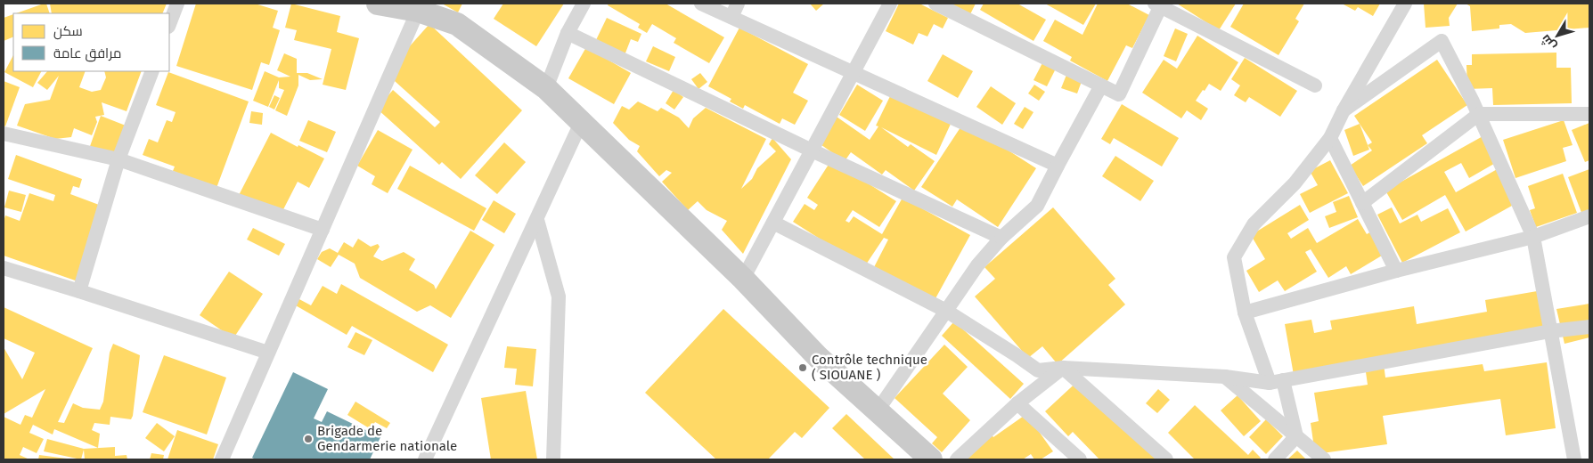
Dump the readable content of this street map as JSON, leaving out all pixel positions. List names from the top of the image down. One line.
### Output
{"places":["Contrôle technique ( SIOUANE )","Brigade de Gendarmerie nationale"],"legend":["سكن","مرافق عامة"],"north":"bottom left"}
